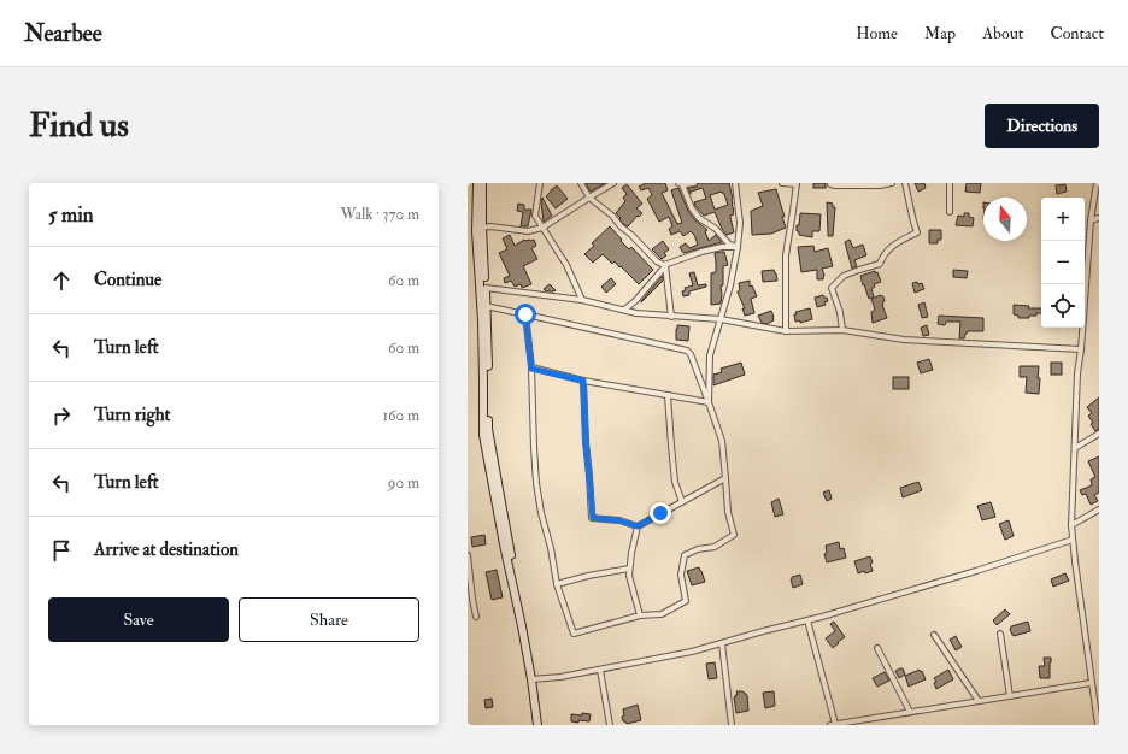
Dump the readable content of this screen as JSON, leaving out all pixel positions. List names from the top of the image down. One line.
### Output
{"north":"top","page":{"header":"Nearbee","nav":["Home","Map","About","Contact"],"buttons":["Directions",["Save","Share"]],"title":"Find us","heading":["5 min","Walk · 370 m"],"map_buttons":["+","−"],"list":[["Continue","60 m"],["Turn left","60 m"],["Turn right","160 m"],["Turn left","90 m"],"Arrive at destination"]}}
